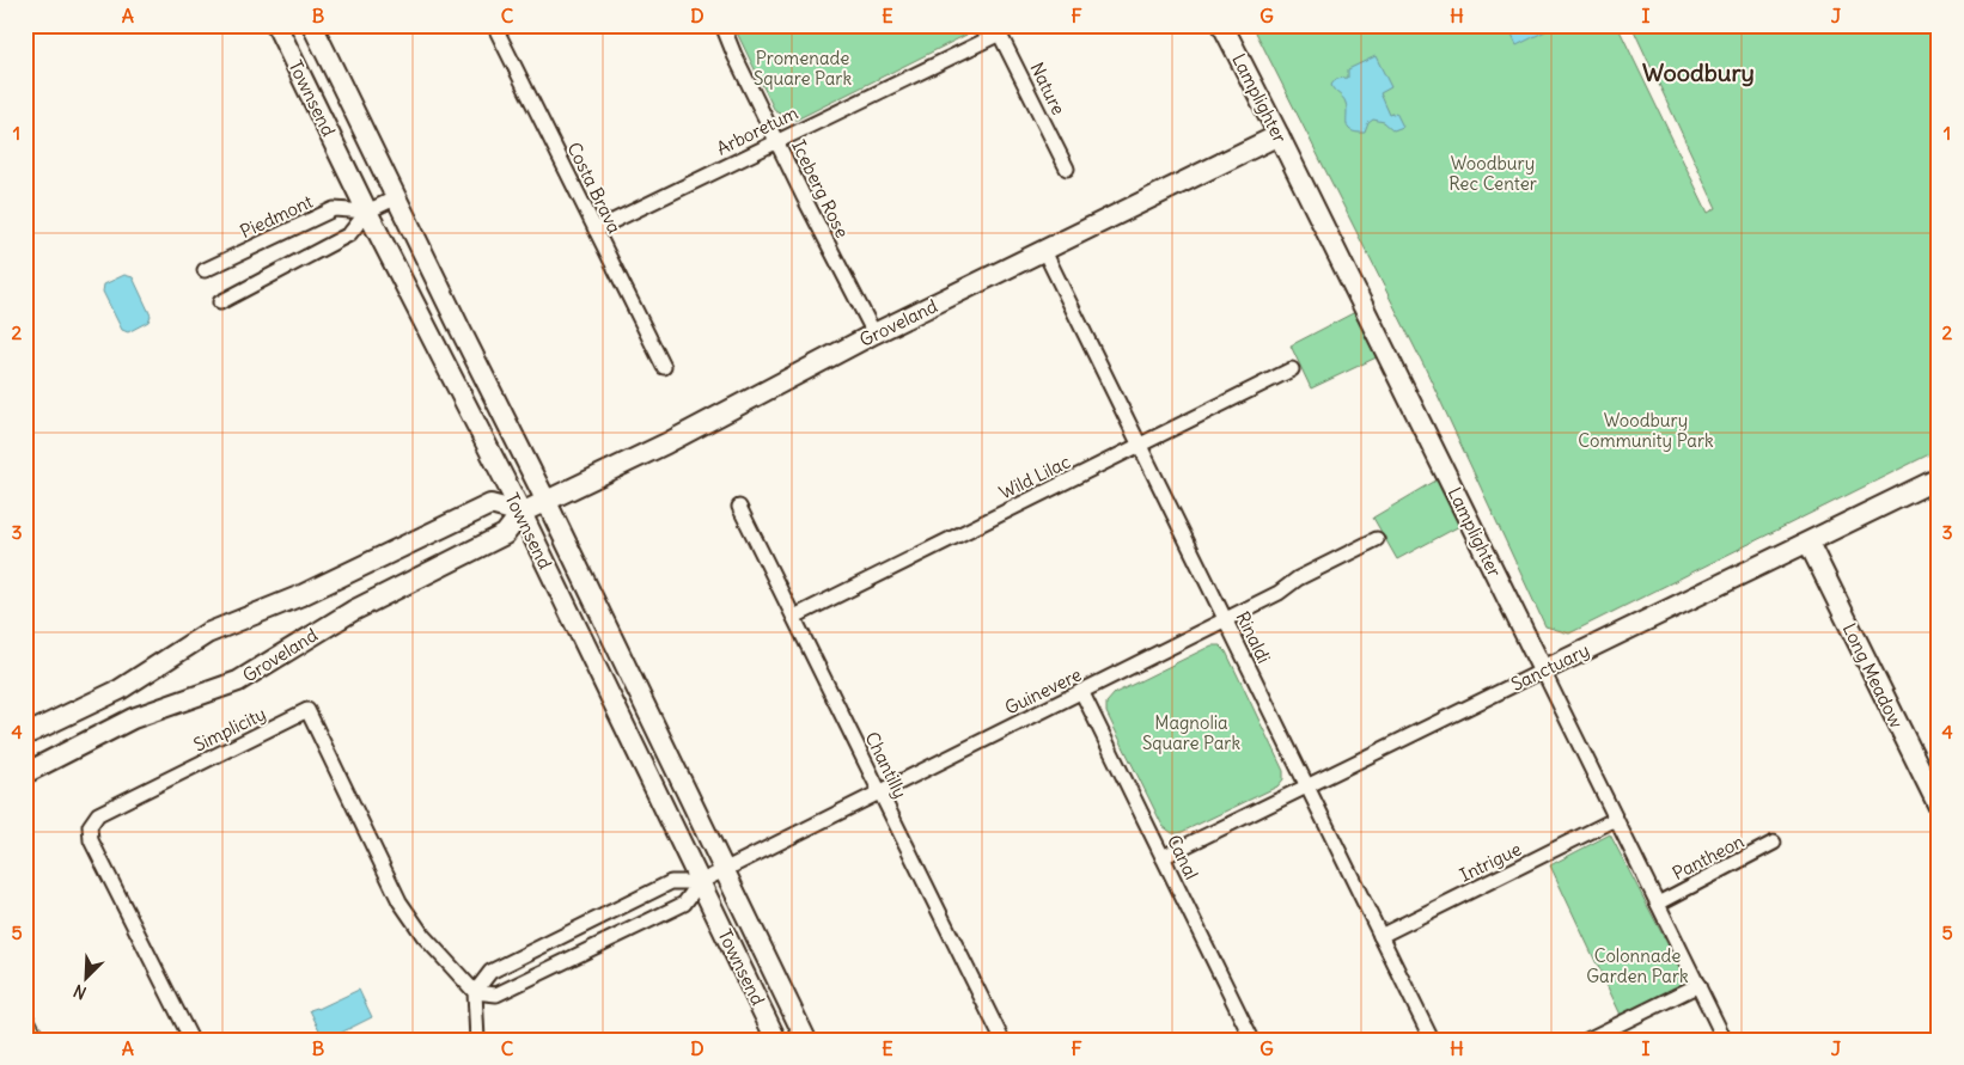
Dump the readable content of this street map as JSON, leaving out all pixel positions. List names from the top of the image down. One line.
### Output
{"streets":{"street":["Nature","Townsend","Lamplighter","Arboretum","Costa Brava","Iceberg Rose","Piedmont","Groveland","Wild Lilac","Rinaldi","Sanctuary","Long Meadow","Guinevere","Simplicity","Chantilly","Canal","Pantheon","Intrigue"]},"crossings":[["Nature","Arboretum"],["Townsend","Piedmont"],["Townsend","Groveland"],["Townsend","Guinevere"],["Lamplighter","Groveland"],["Lamplighter","Sanctuary"],["Lamplighter","Pantheon"],["Lamplighter","Intrigue"],["Arboretum","Costa Brava"],["Arboretum","Iceberg Rose"],["Iceberg Rose","Groveland"],["Groveland","Rinaldi"],["Wild Lilac","Rinaldi"],["Wild Lilac","Chantilly"],["Rinaldi","Sanctuary"],["Rinaldi","Guinevere"],["Rinaldi","Intrigue"],["Sanctuary","Long Meadow"],["Sanctuary","Canal"],["Guinevere","Chantilly"],["Guinevere","Canal"]],"districts":["Woodbury"],"parks":["Promenade Square Park","Woodbury Rec Center","Woodbury Community Park","Magnolia Square Park","Colonnade Garden Park"],"north":"bottom left","grid":{"columns":["A","B","C","D","E","F","G","H","I","J"],"rows":["1","2","3","4","5"]}}
